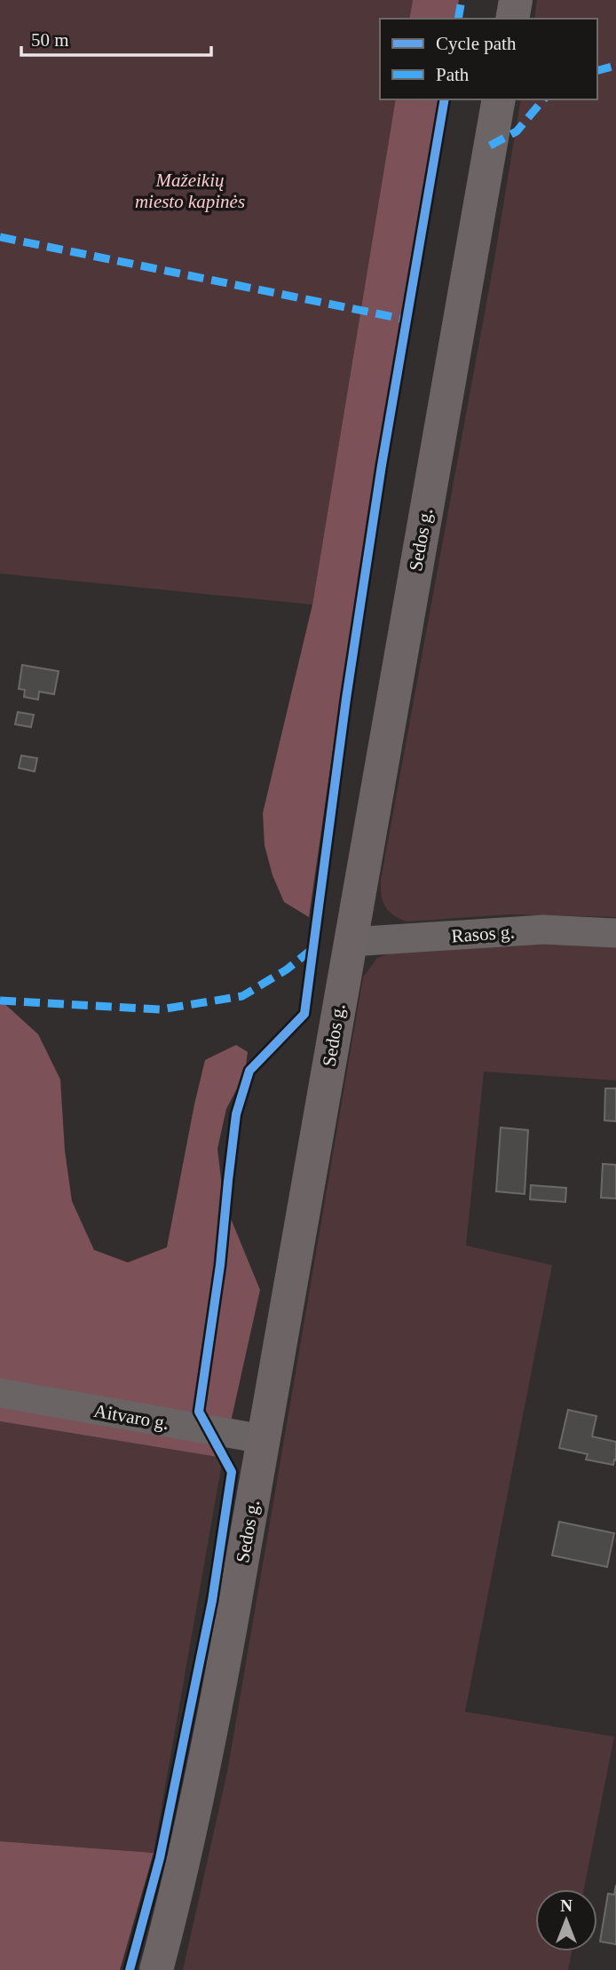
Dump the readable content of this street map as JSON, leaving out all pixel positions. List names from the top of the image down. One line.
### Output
{"streets":{"main road":["Sedos g."],"street":["Rasos g.","Aitvaro g."]},"crossings":[["Sedos g.","Rasos g."],["Sedos g.","Aitvaro g."]],"parks":["Mažeikių miesto kapinės"],"legend":["Cycle path","Path"],"scale_bar":"50 m","north":"top"}
